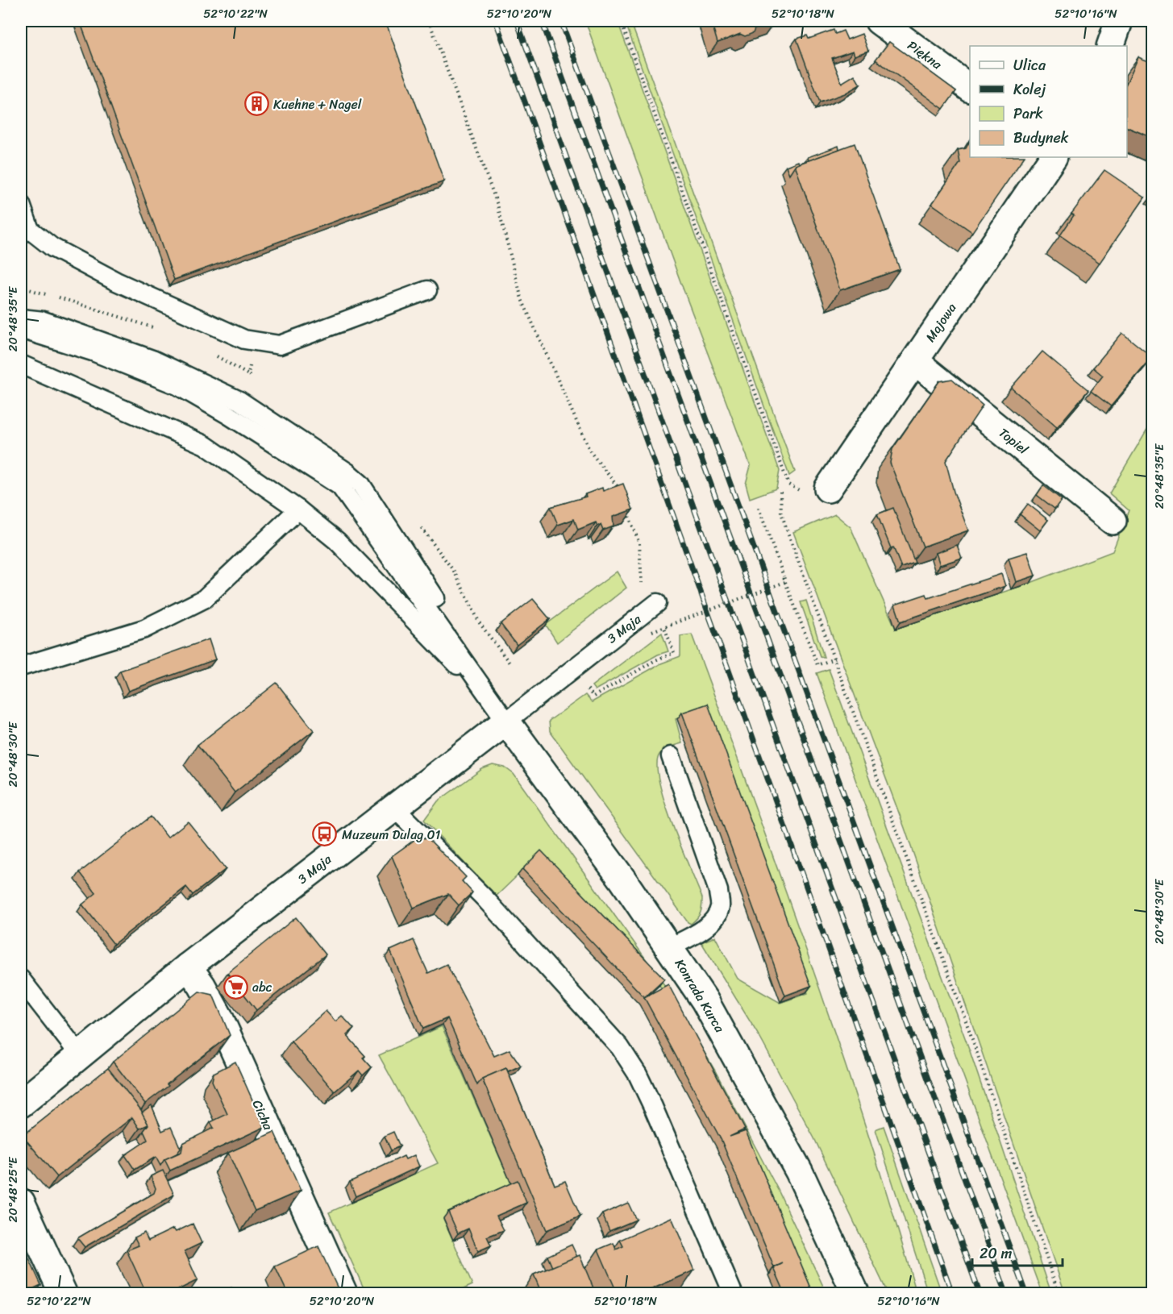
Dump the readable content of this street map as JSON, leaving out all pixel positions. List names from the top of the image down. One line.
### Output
{"streets":{"street":["Piękna","Majowa","Topiel","3 Maja","Konrada Kurca","Cicha"]},"crossings":[["Majowa","Topiel"],["3 Maja","Konrada Kurca"],["3 Maja","Cicha"]],"places":{"building":["Kuehne + Nagel"],"bus stop":["Muzeum Dulag 01"],"supermarket":["abc"]},"legend":["Ulica","Kolej","Park","Budynek"],"scale_bar":"20 m","coordinates":["52°10'22\"N","52°10'20\"N","52°10'18\"N","52°10'16\"N","20°48'35\"E","20°48'30\"E","20°48'25\"E"]}
